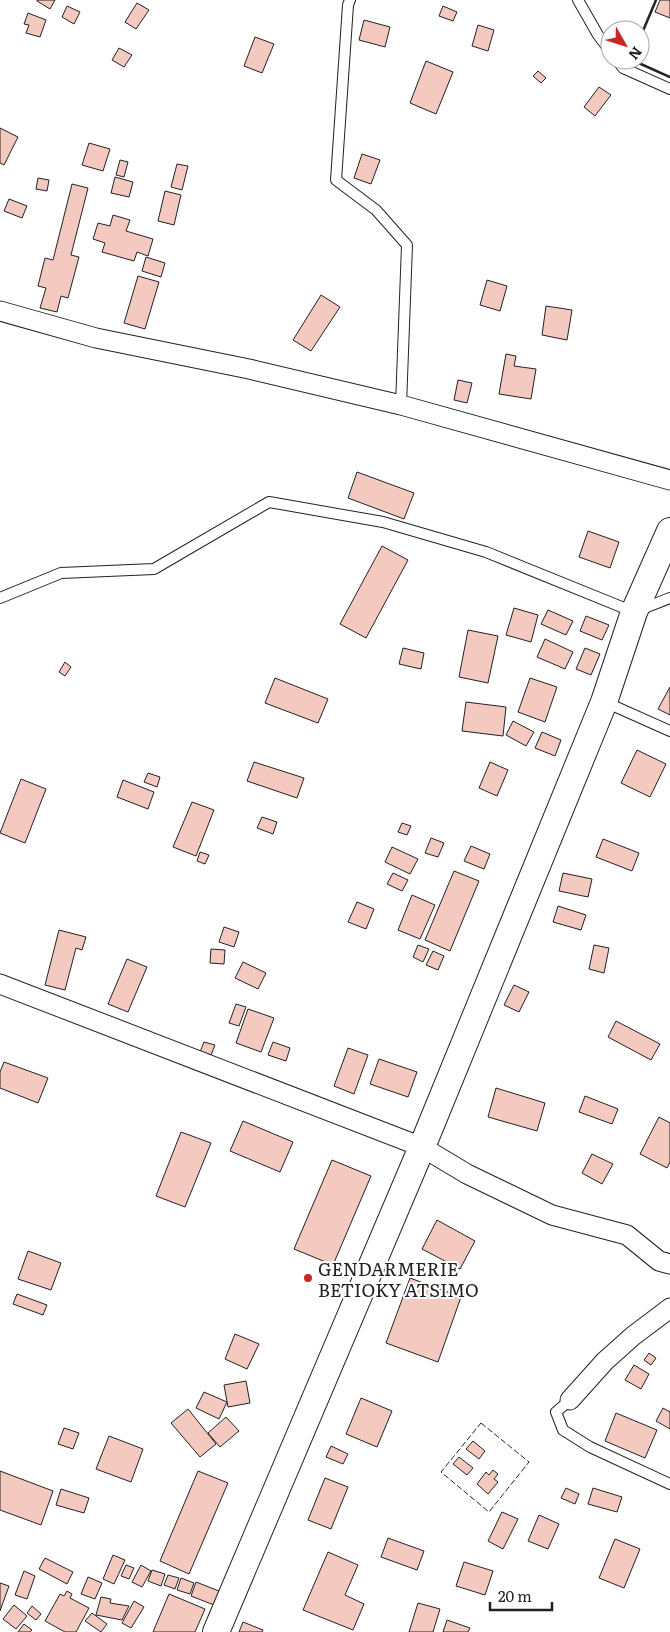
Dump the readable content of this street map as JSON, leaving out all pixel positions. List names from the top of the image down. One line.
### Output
{"places":["GENDARMERIE BETIOKY ATSIMO"],"scale_bar":"20 m","north":"bottom right"}
